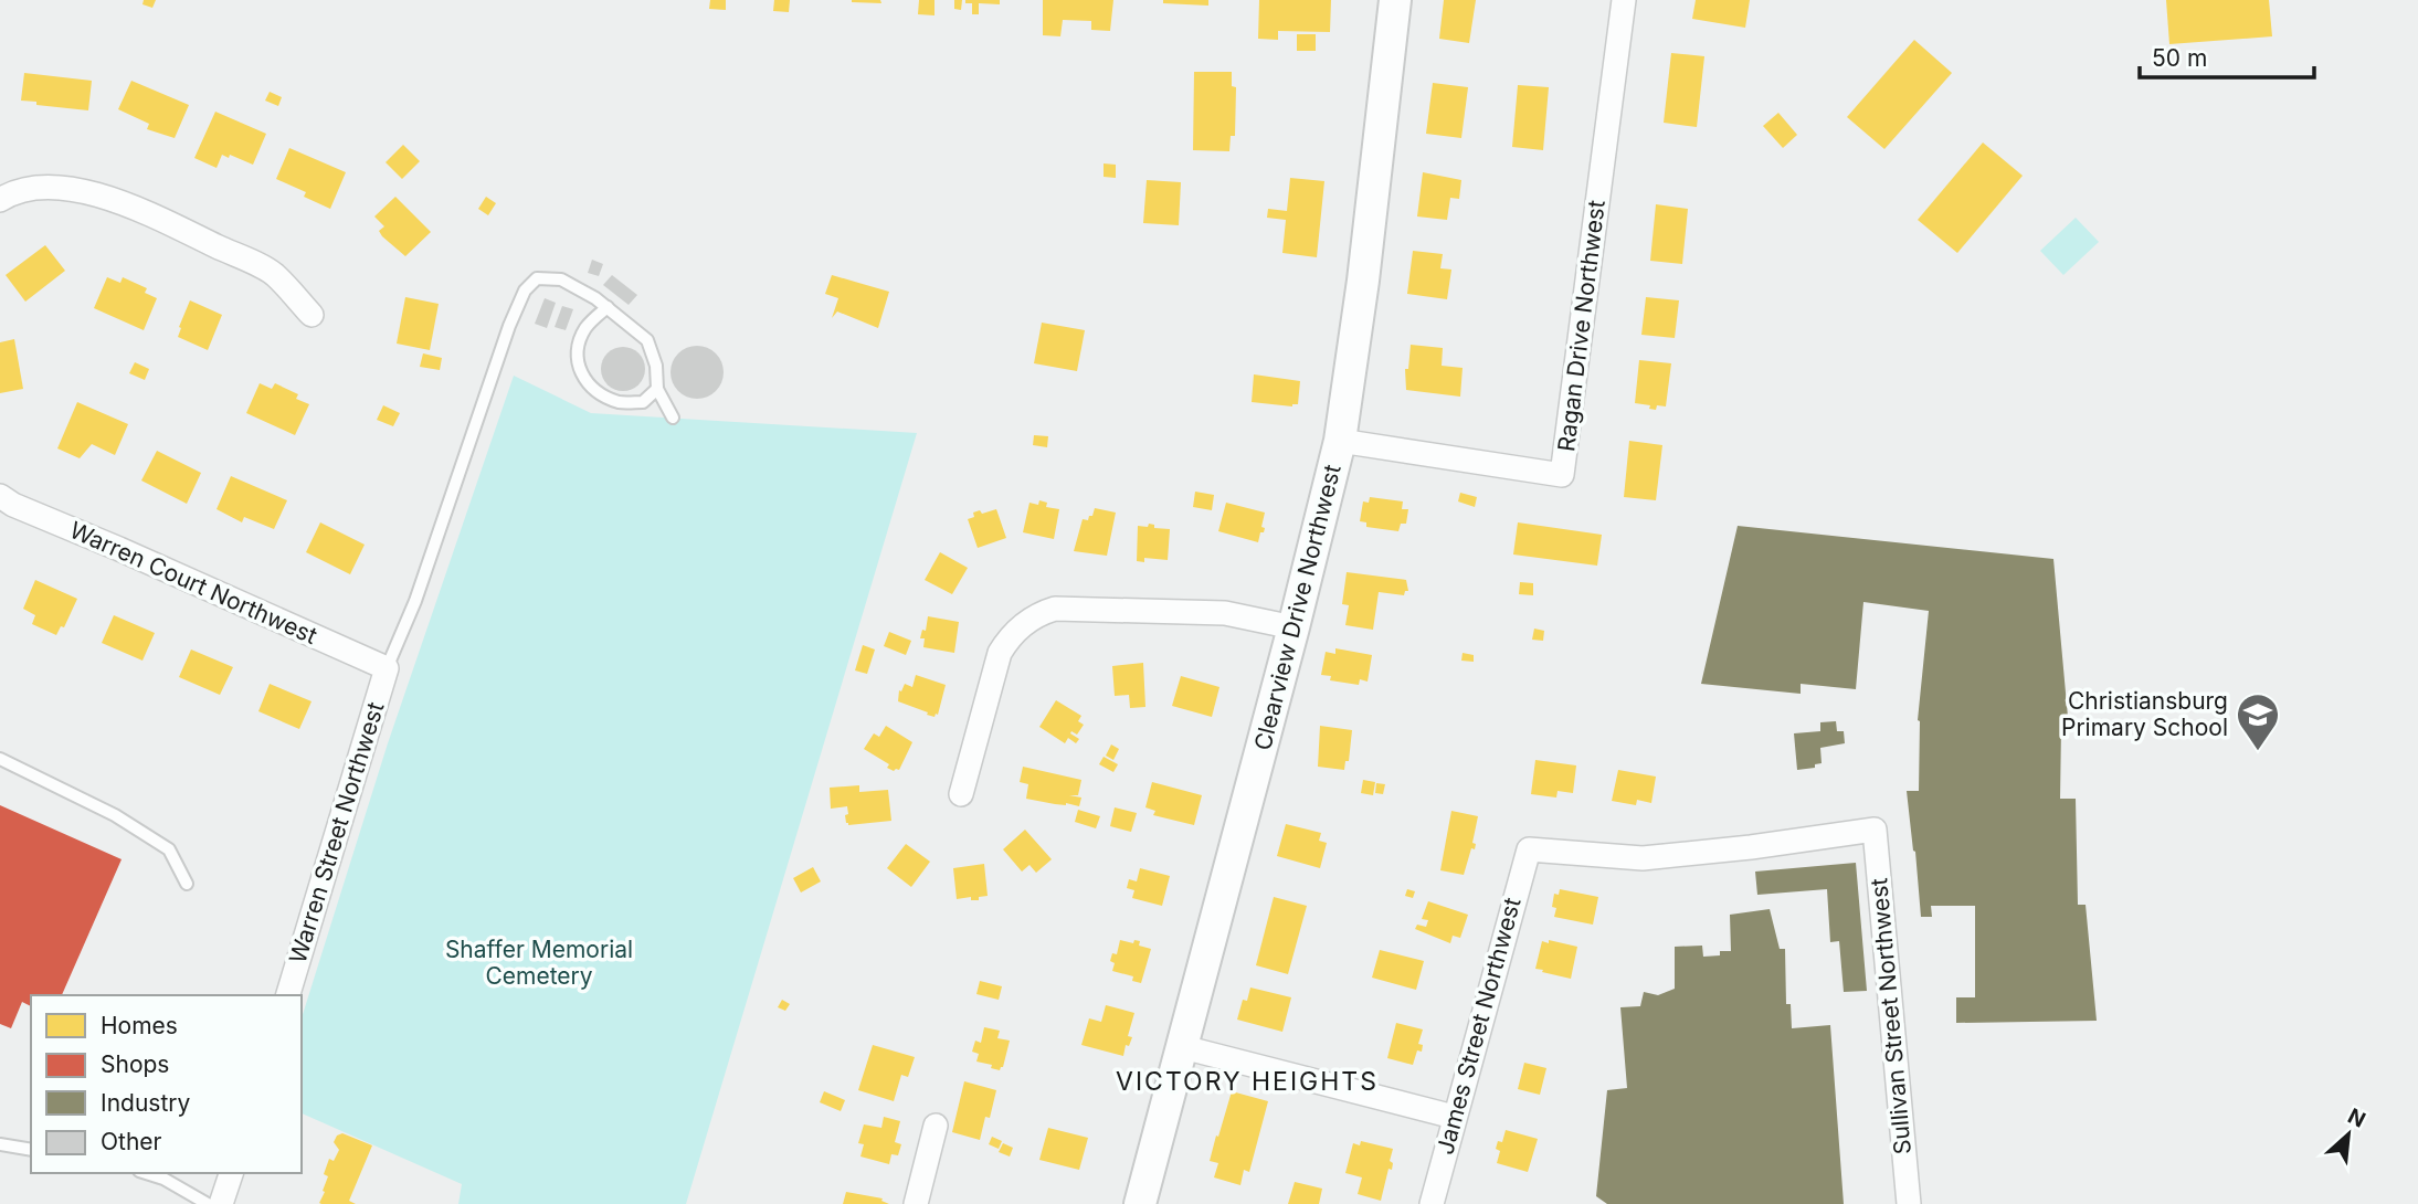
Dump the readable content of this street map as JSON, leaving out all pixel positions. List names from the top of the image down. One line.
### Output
{"streets":{"street":["Ragan Drive Northwest","Warren Court Northwest","Clearview Drive Northwest","Warren Street Northwest","Sullivan Street Northwest","James Street Northwest"]},"crossings":[["Ragan Drive Northwest","Clearview Drive Northwest"],["Warren Court Northwest","Warren Street Northwest"],["Sullivan Street Northwest","James Street Northwest"]],"districts":["VICTORY HEIGHTS"],"parks":["Shaffer Memorial Cemetery"],"places":{"school or university":["Christiansburg Primary School"]},"legend":["Homes","Shops","Industry","Other"],"scale_bar":"50 m","north":"top right"}
